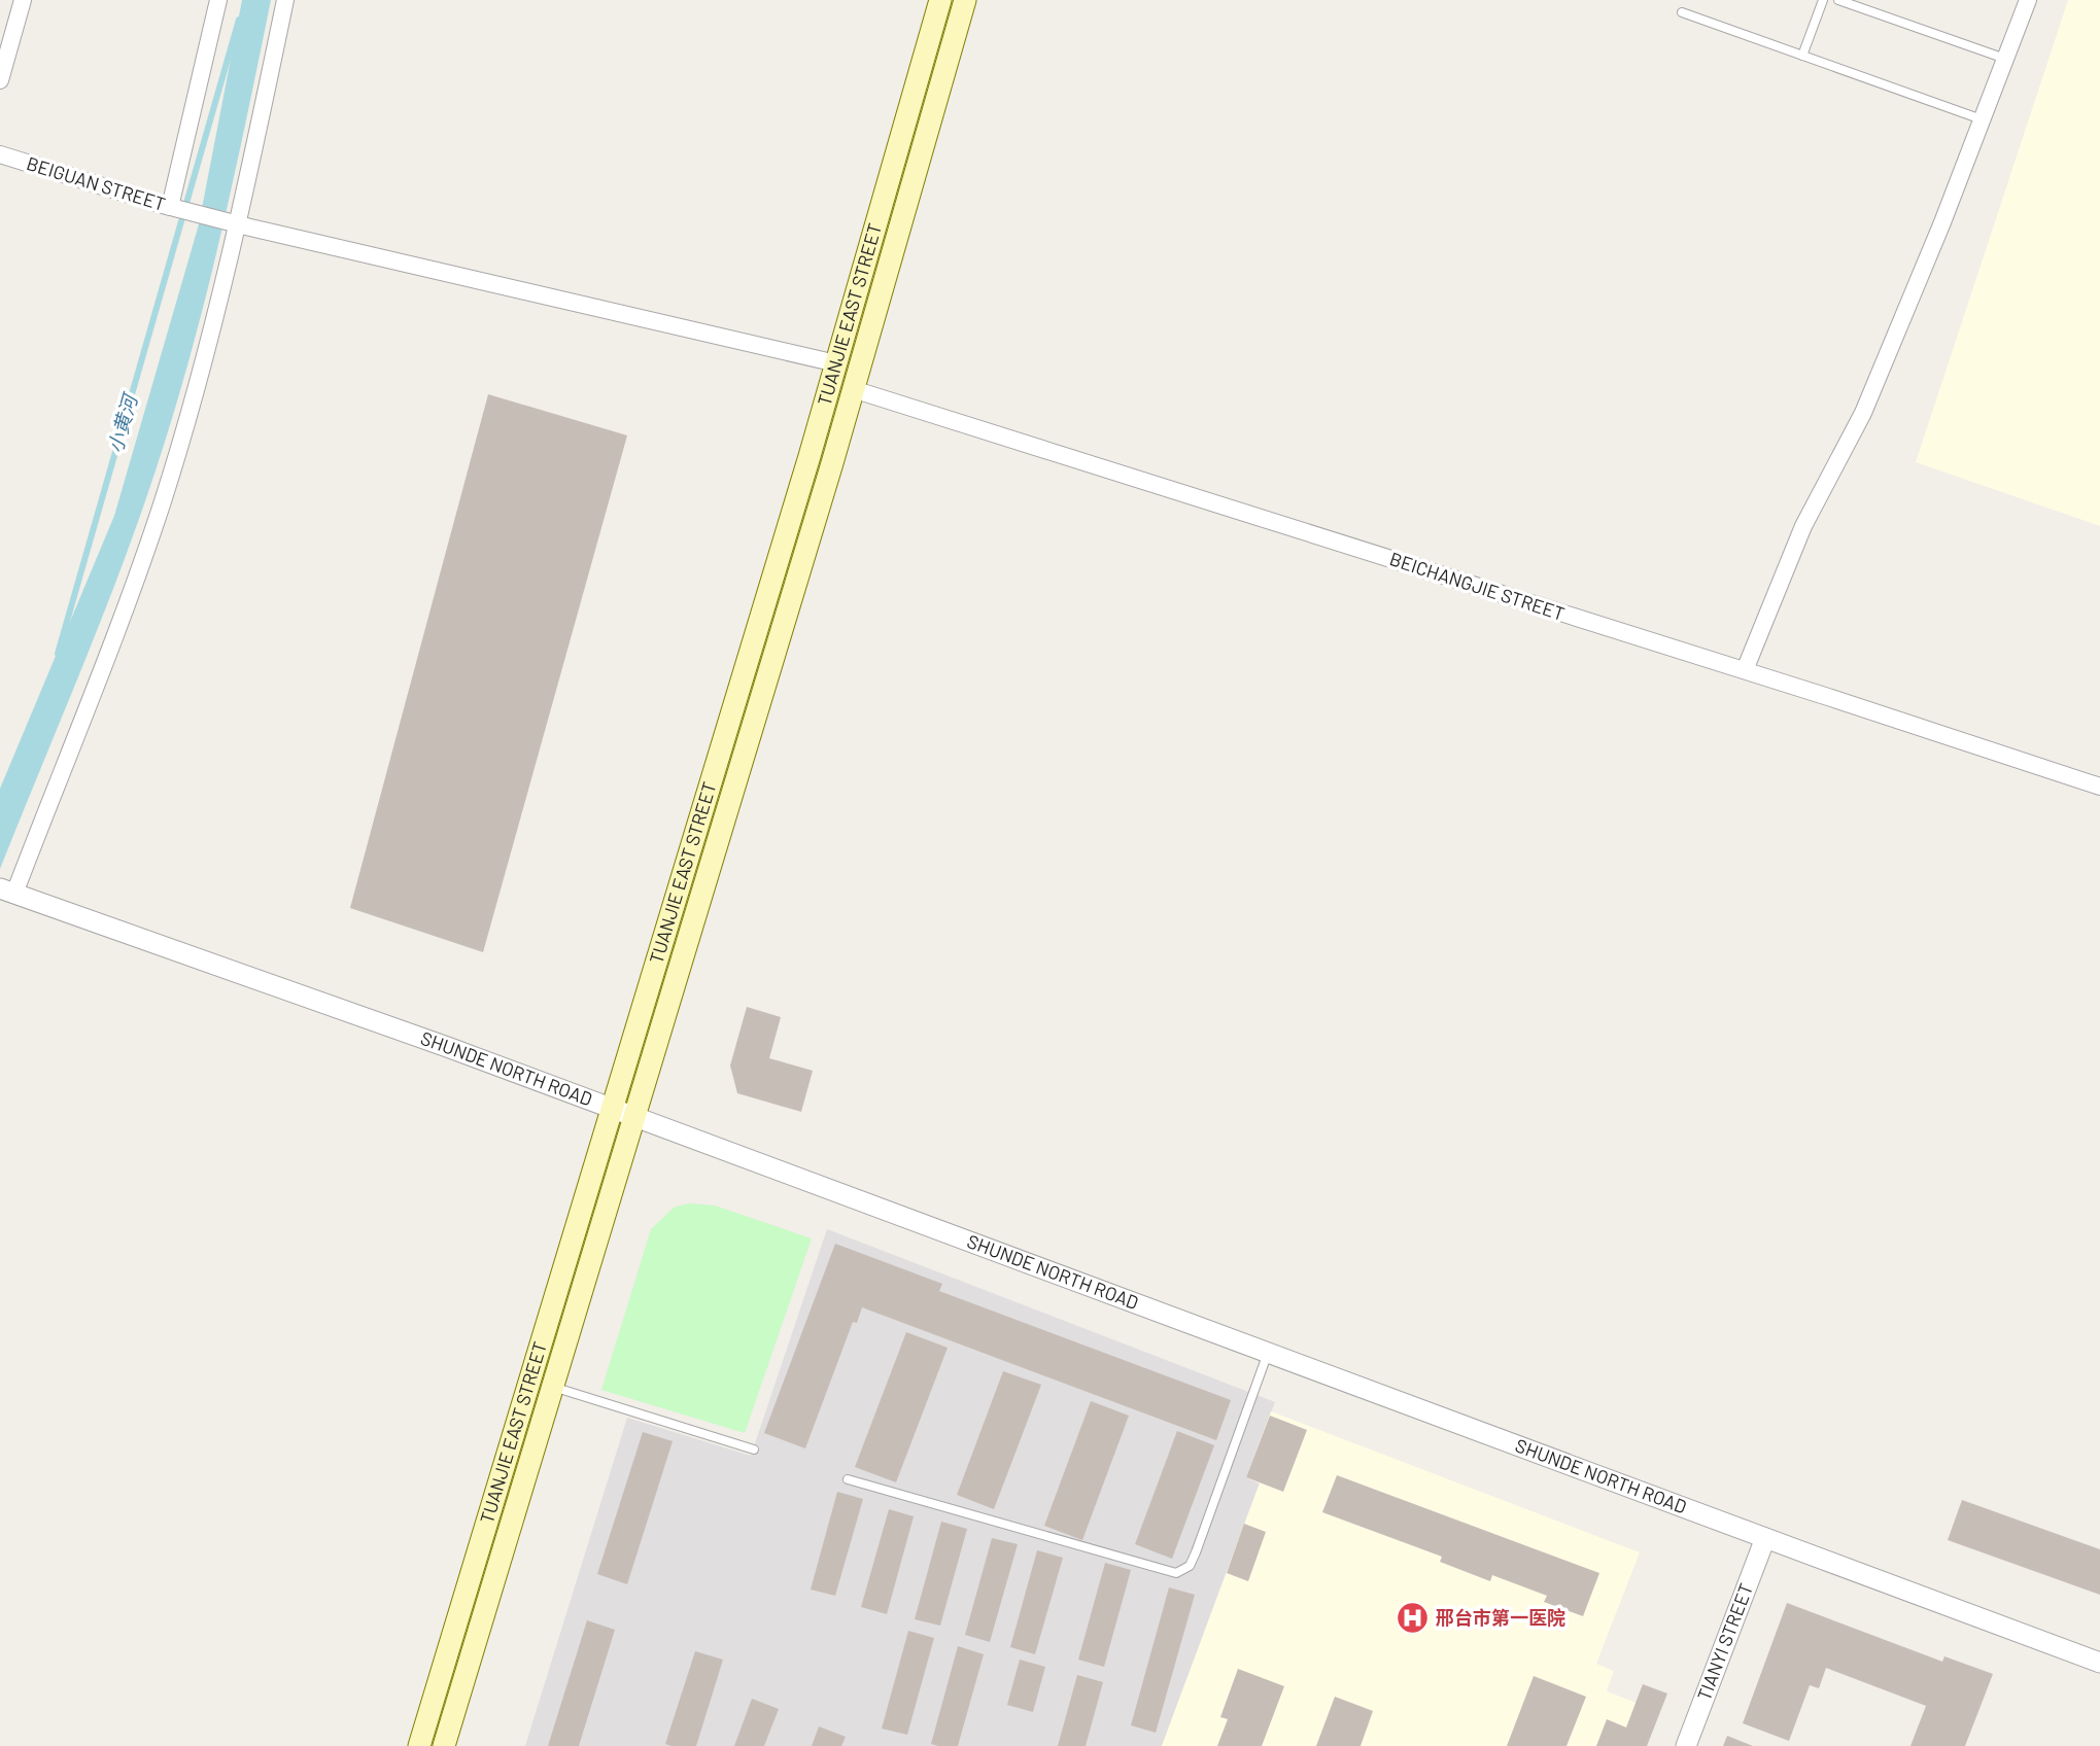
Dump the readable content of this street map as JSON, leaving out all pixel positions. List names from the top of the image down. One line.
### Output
{"streets":{"main road":["TUANJIE EAST STREET"],"street":["BEIGUAN STREET","BEICHANGJIE STREET","SHUNDE NORTH ROAD","TIANYI STREET"]},"crossings":[["BEIGUAN STREET","TUANJIE EAST STREET"],["TUANJIE EAST STREET","BEICHANGJIE STREET"],["TUANJIE EAST STREET","SHUNDE NORTH ROAD"],["SHUNDE NORTH ROAD","TIANYI STREET"]],"water":["小黄河"],"places":{"hospital":["邢台市第一医院"]}}
